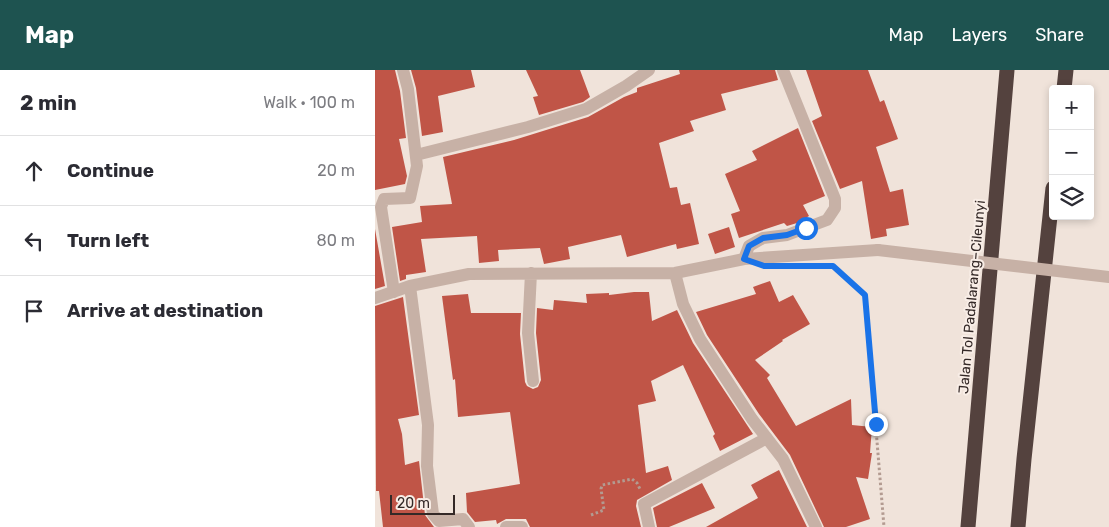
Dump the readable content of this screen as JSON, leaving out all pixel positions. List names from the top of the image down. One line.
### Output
{"streets":{"highway":["Jalan Tol Padalarang–Cileunyi"]},"scale_bar":"20 m","page":{"header":"Map","nav":["Map","Layers","Share"],"heading":["2 min","Walk · 100 m"],"map_buttons":["+","−"],"list":[["Continue","20 m"],["Turn left","80 m"],"Arrive at destination"],"scale":"20 m"}}
